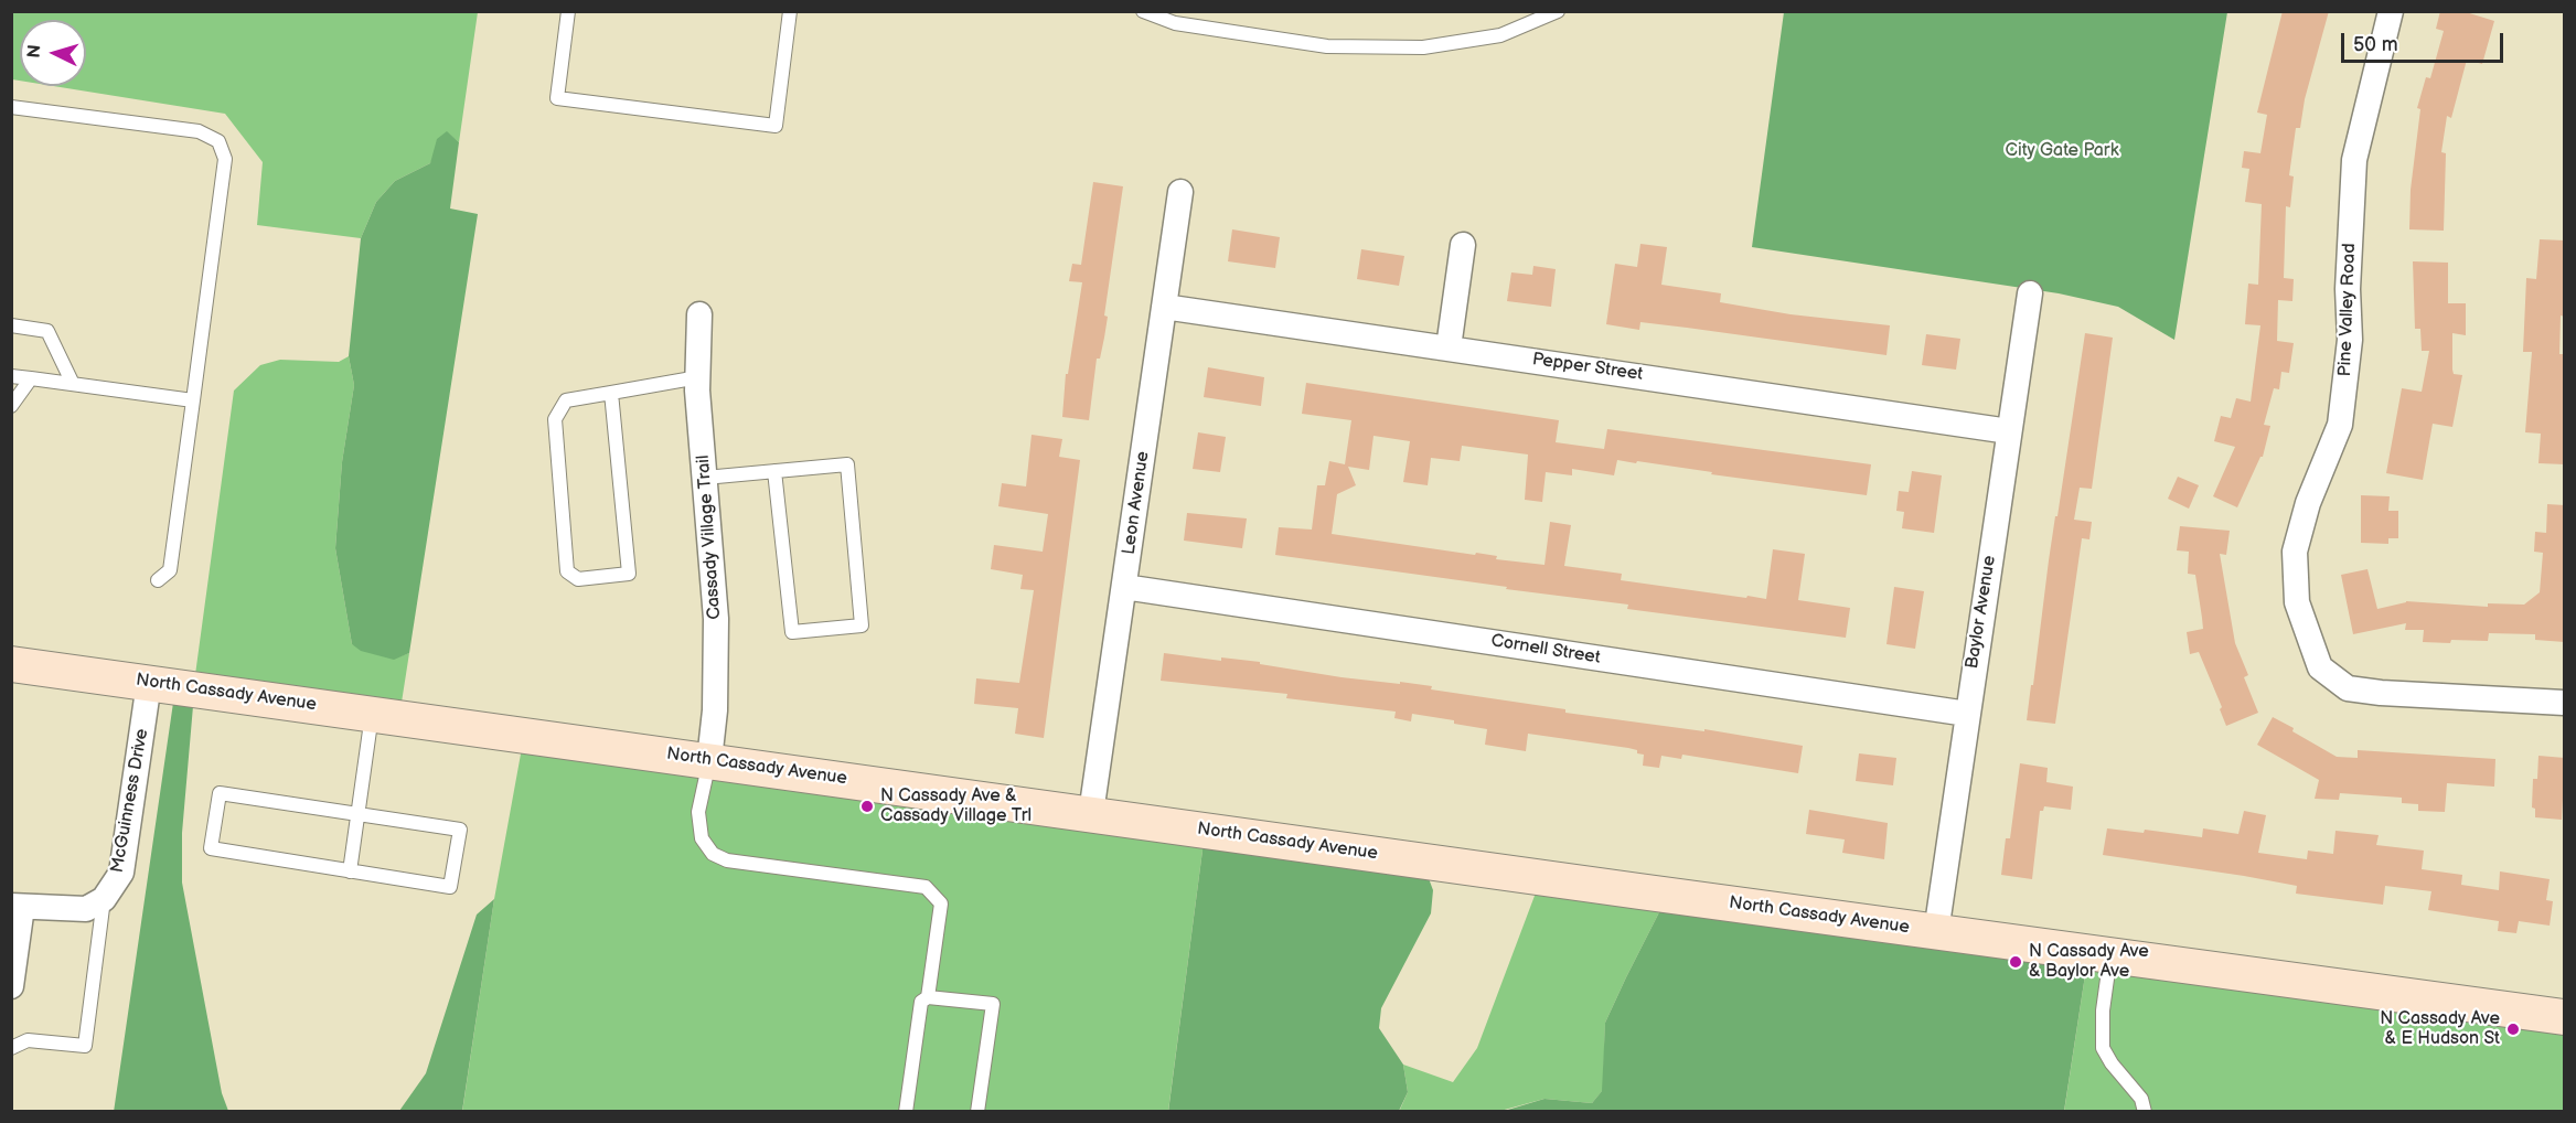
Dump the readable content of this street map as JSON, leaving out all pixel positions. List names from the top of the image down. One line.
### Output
{"streets":{"main road":["North Cassady Avenue"],"street":["Pine Valley Road","Pepper Street","Leon Avenue","Cassady Village Trail","Baylor Avenue","Cornell Street","McGuinness Drive"]},"crossings":[["Pepper Street","Leon Avenue"],["Pepper Street","Baylor Avenue"],["Leon Avenue","Cornell Street"],["Leon Avenue","North Cassady Avenue"],["Cassady Village Trail","North Cassady Avenue"],["Baylor Avenue","Cornell Street"],["Baylor Avenue","North Cassady Avenue"],["North Cassady Avenue","McGuinness Drive"]],"parks":["City Gate Park"],"places":["N Cassady Ave & Cassady Village Trl","N Cassady Ave & Baylor Ave","N Cassady Ave & E Hudson St"],"scale_bar":"50 m","north":"left"}
